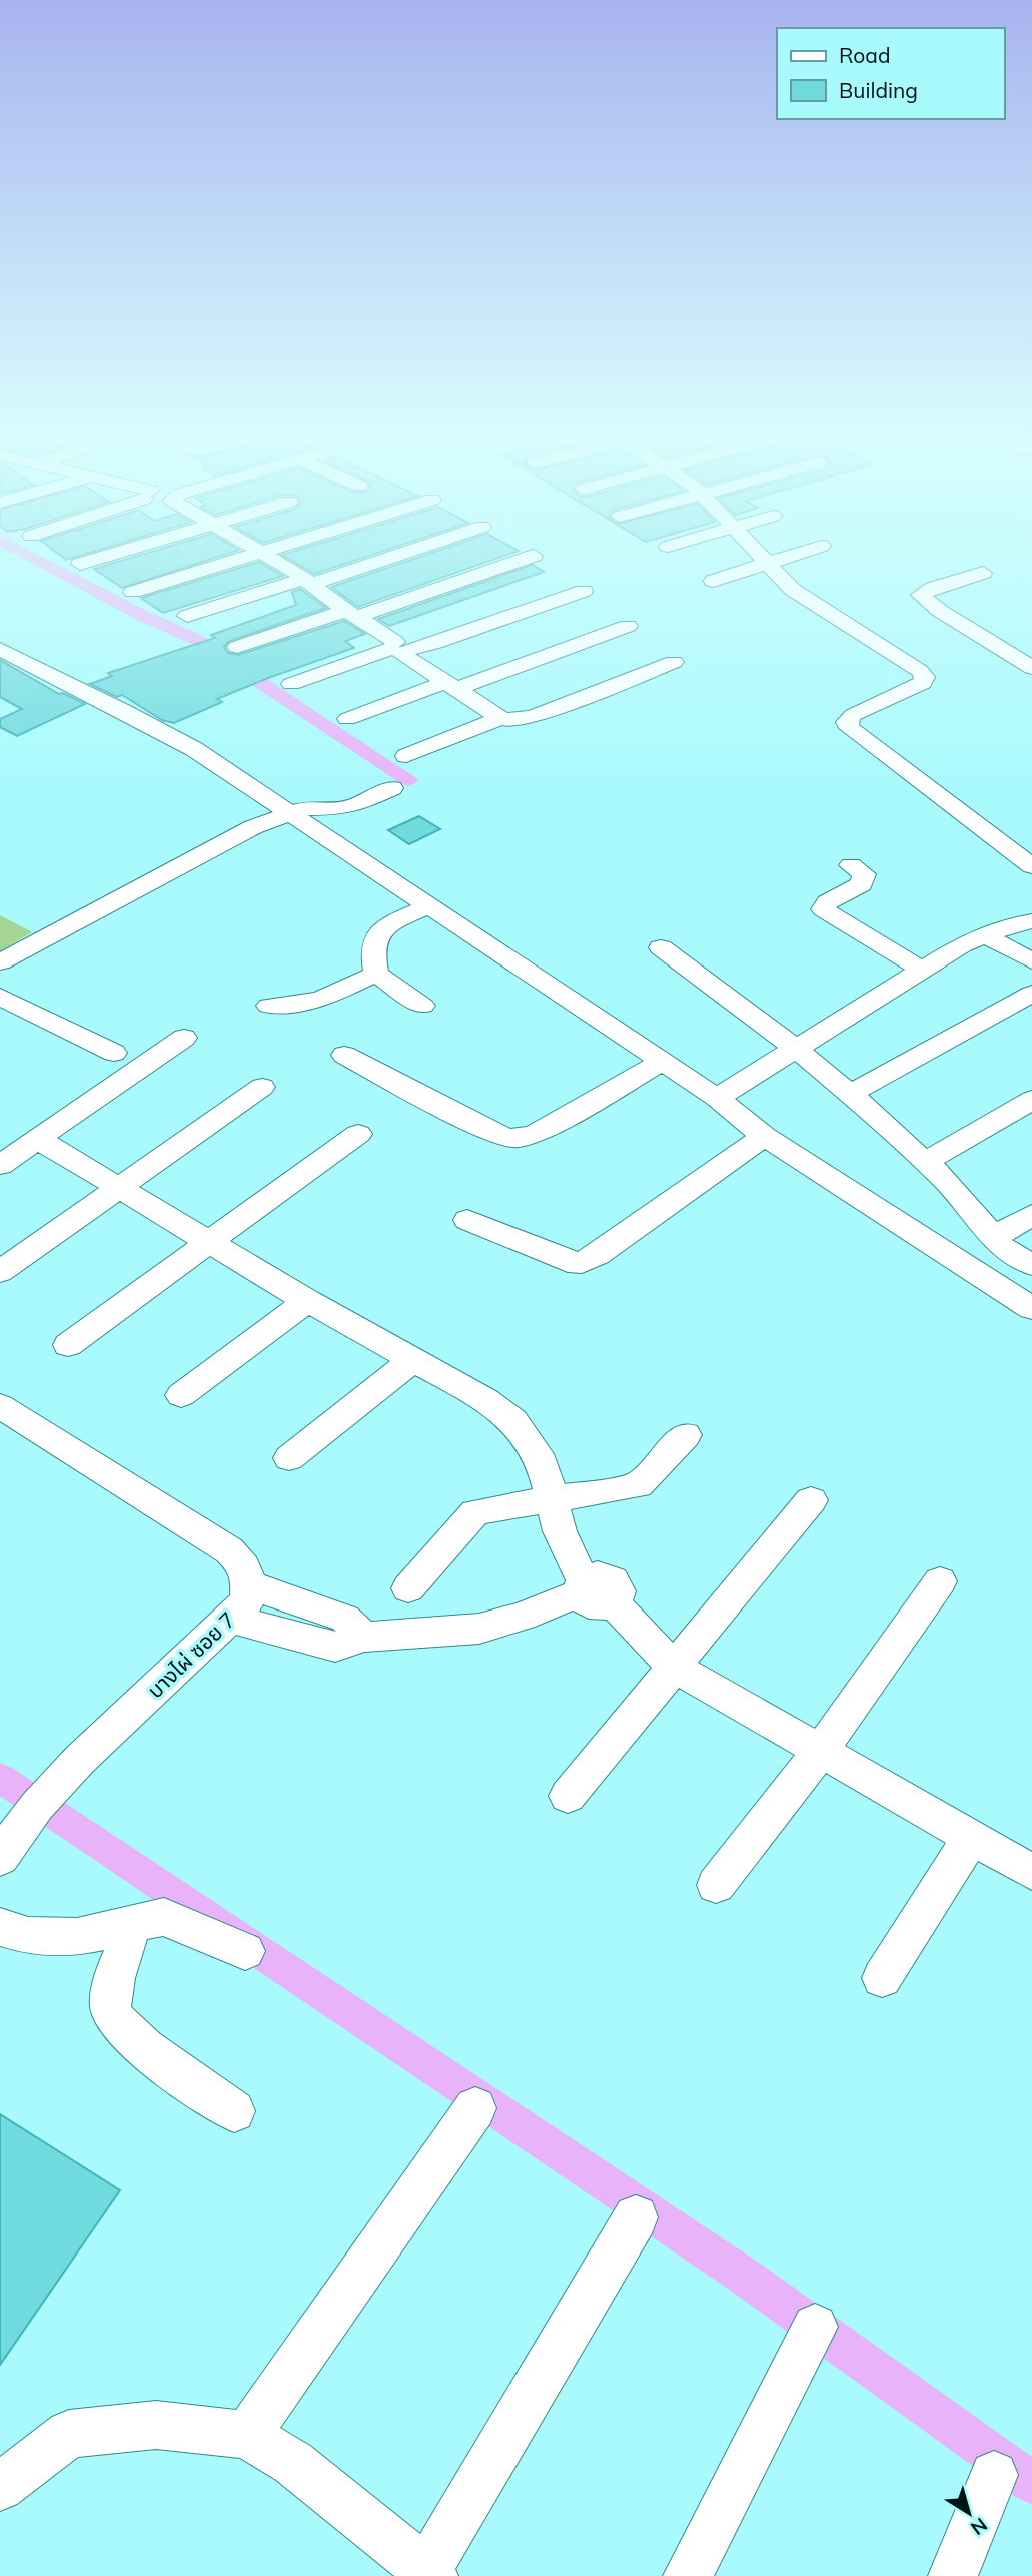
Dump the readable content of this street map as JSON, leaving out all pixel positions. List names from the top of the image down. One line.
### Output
{"streets":{"street":["บางไผ่ ซอย 7"]},"legend":["Road","Building"],"north":"bottom right"}
